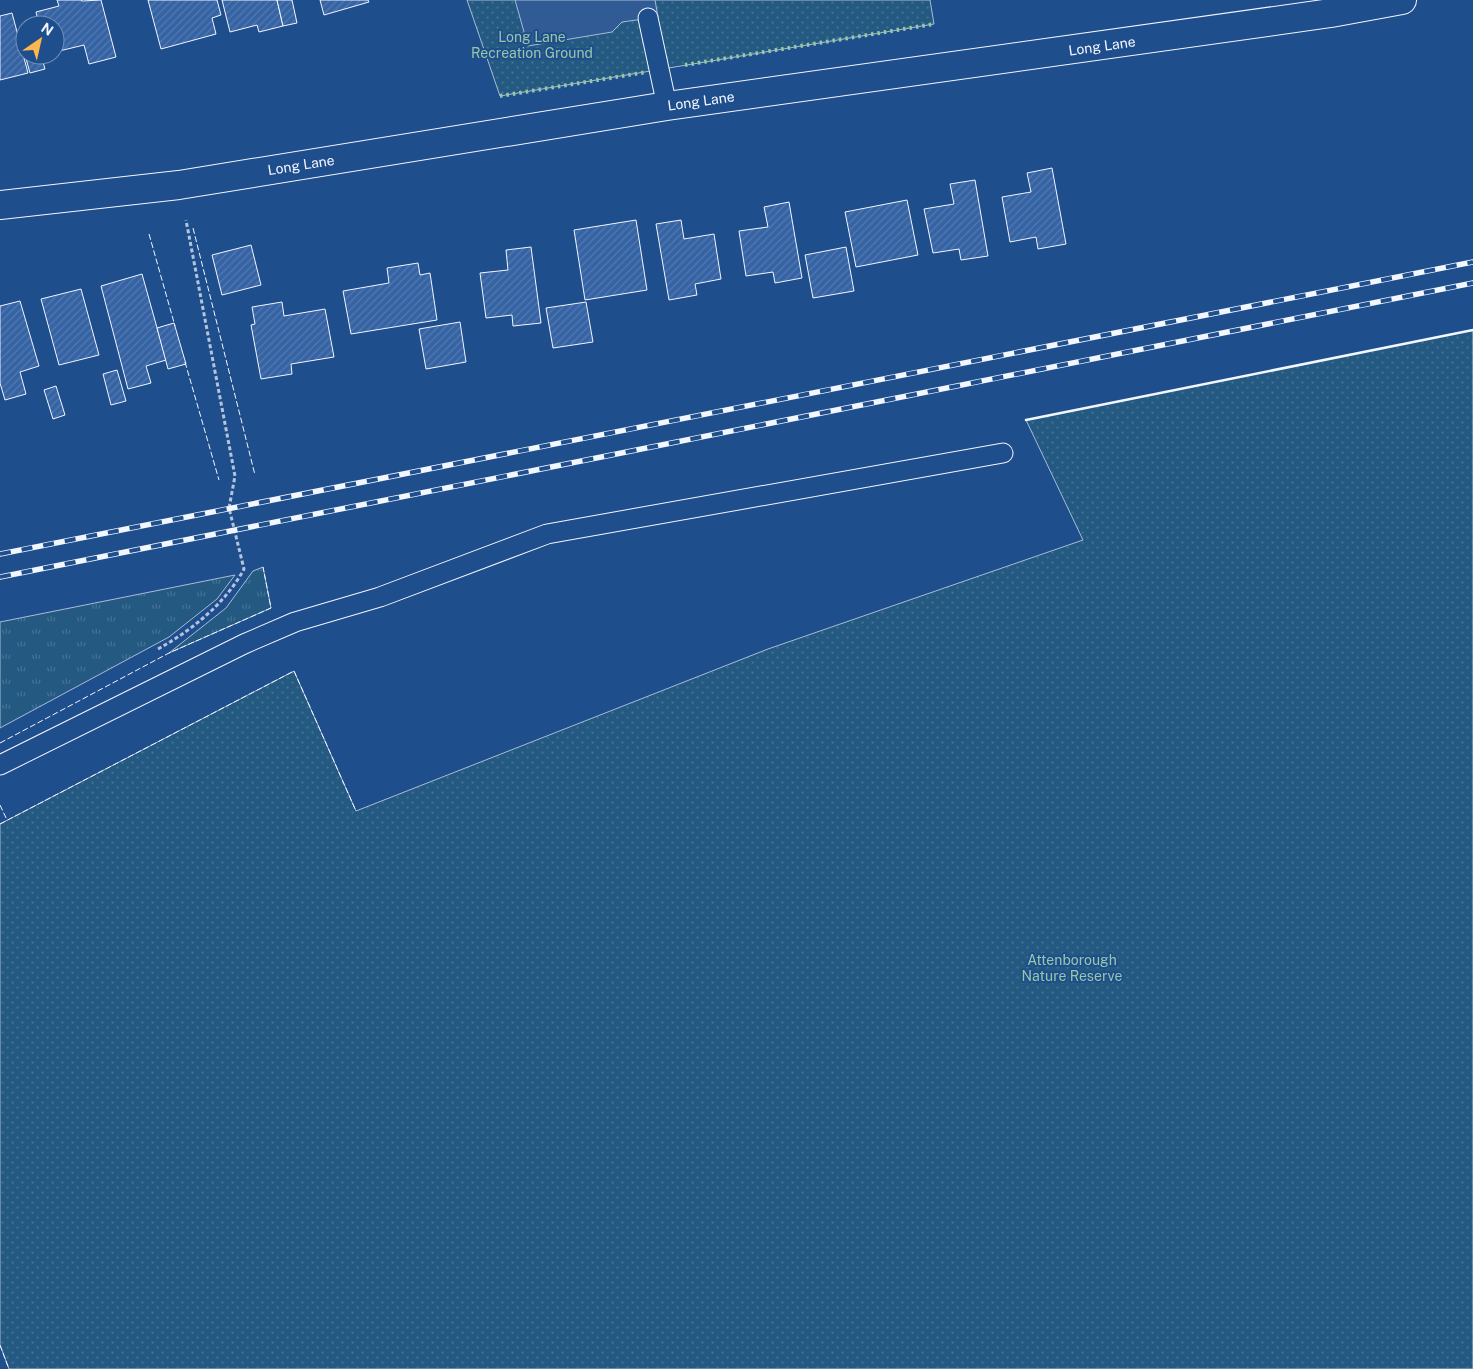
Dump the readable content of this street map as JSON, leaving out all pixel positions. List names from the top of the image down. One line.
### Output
{"streets":{"street":["Long Lane"]},"parks":["Long Lane Recreation Ground","Attenborough Nature Reserve"],"north":"top right"}
